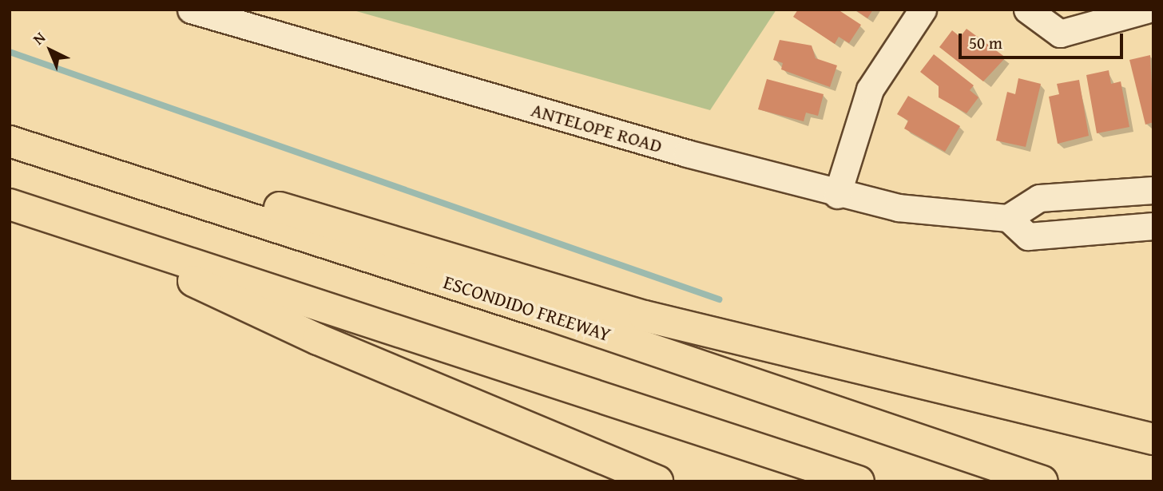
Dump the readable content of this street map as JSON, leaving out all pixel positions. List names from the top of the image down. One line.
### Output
{"streets":{"highway":["ESCONDIDO FREEWAY"],"street":["ANTELOPE ROAD"]},"scale_bar":"50 m","north":"top left"}
